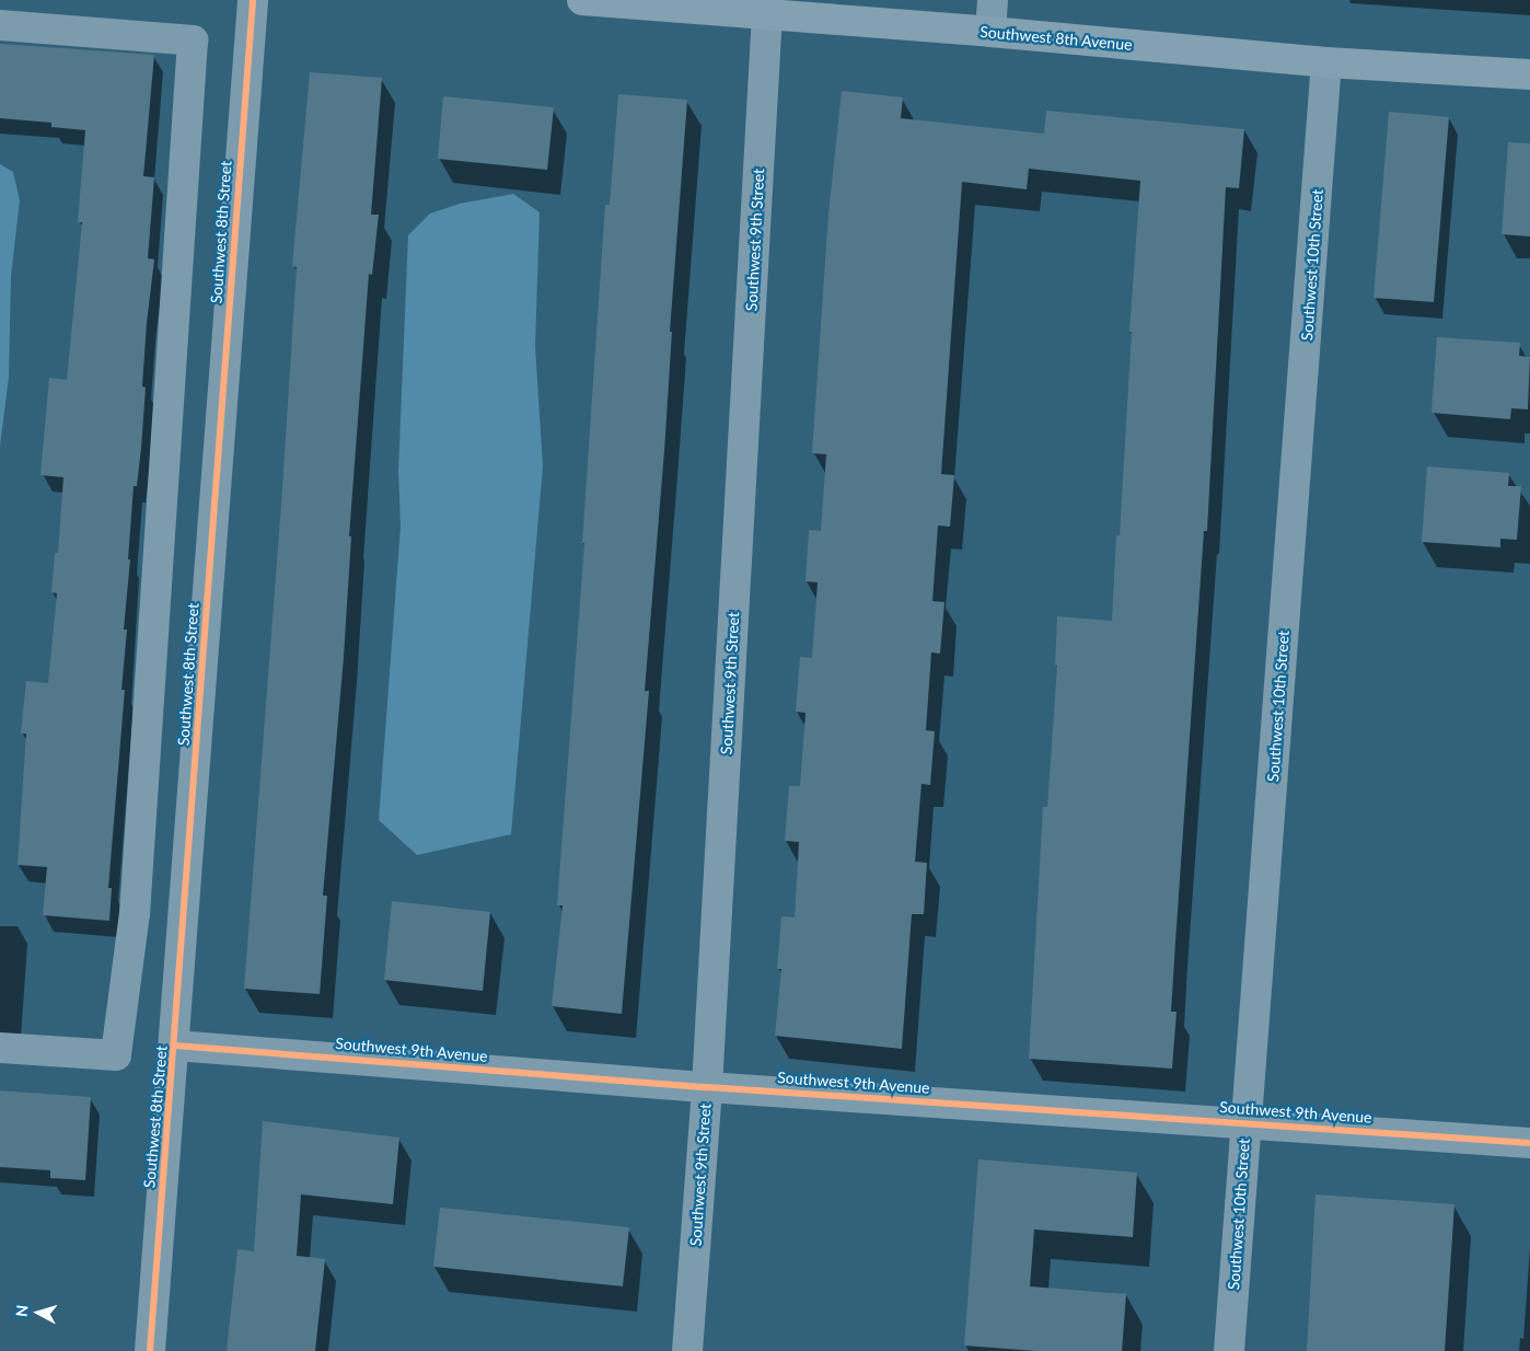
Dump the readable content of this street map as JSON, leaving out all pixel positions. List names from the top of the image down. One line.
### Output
{"streets":{"street":["Southwest 8th Avenue","Southwest 8th Street","Southwest 9th Street","Southwest 10th Street","Southwest 9th Avenue"]},"crossings":[["Southwest 8th Avenue","Southwest 9th Street"],["Southwest 8th Avenue","Southwest 10th Street"],["Southwest 8th Street","Southwest 9th Avenue"],["Southwest 9th Street","Southwest 9th Avenue"],["Southwest 10th Street","Southwest 9th Avenue"]],"north":"left"}
